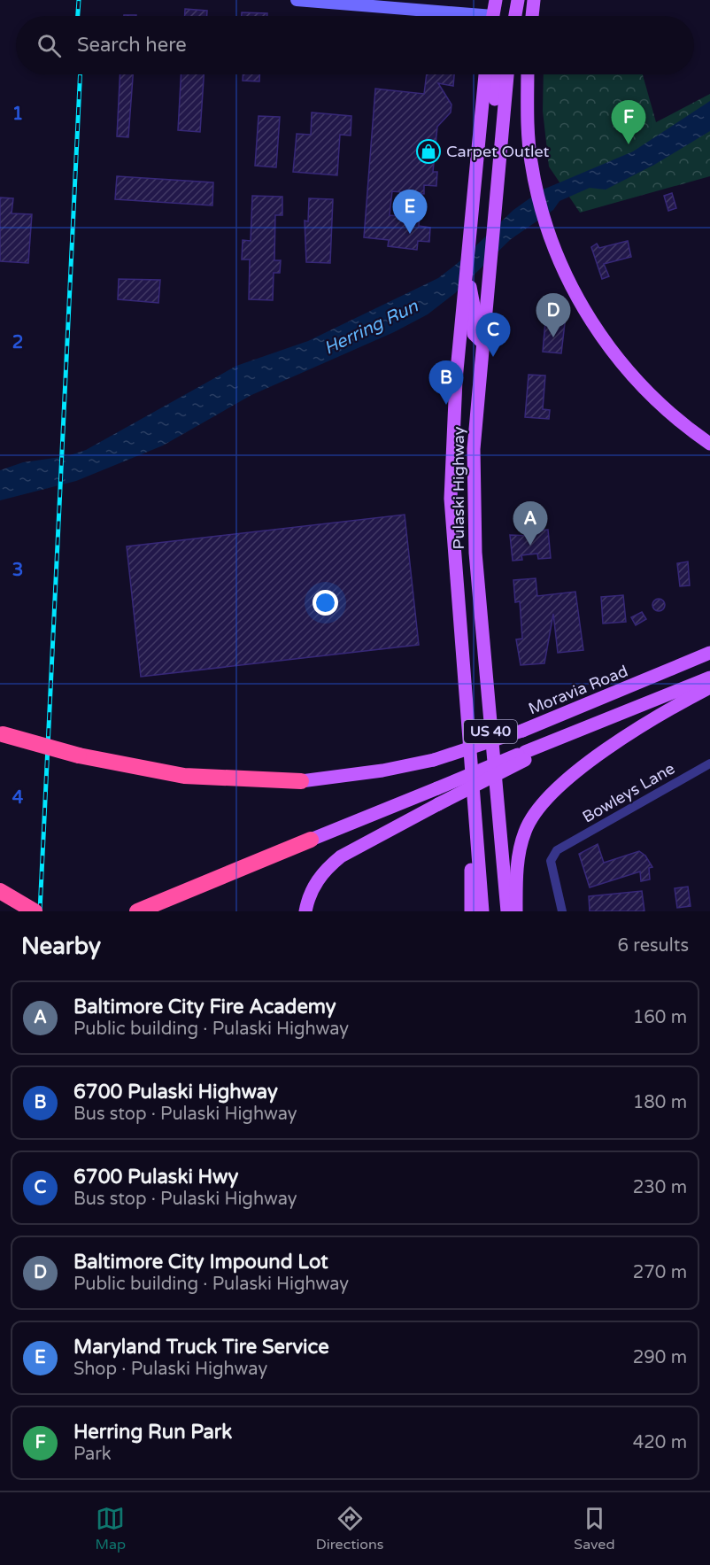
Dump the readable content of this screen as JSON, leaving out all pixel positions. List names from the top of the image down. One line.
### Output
{"streets":{"main road":["Pulaski Highway","Moravia Road","US 40"],"street":["Bowleys Lane"]},"water":["Herring Run"],"places":{"shop":["Carpet Outlet"]},"page":{"search":"Search here","pins":["F","E","D","C","B","A"],"heading":["Nearby","6 results"],"list":[{"mark":"A","name":"Baltimore City Fire Academy","note":"Public building · Pulaski Highway","value":"160 m"},{"mark":"B","name":"6700 Pulaski Highway","note":"Bus stop · Pulaski Highway","value":"180 m"},{"mark":"C","name":"6700 Pulaski Hwy","note":"Bus stop · Pulaski Highway","value":"230 m"},{"mark":"D","name":"Baltimore City Impound Lot","note":"Public building · Pulaski Highway","value":"270 m"},{"mark":"E","name":"Maryland Truck Tire Service","note":"Shop · Pulaski Highway","value":"290 m"},{"mark":"F","name":"Herring Run Park","note":"Park","value":"420 m"}],"nav":["Map","Directions","Saved"]},"grid":{"rows":["1","2","3","4"]}}
